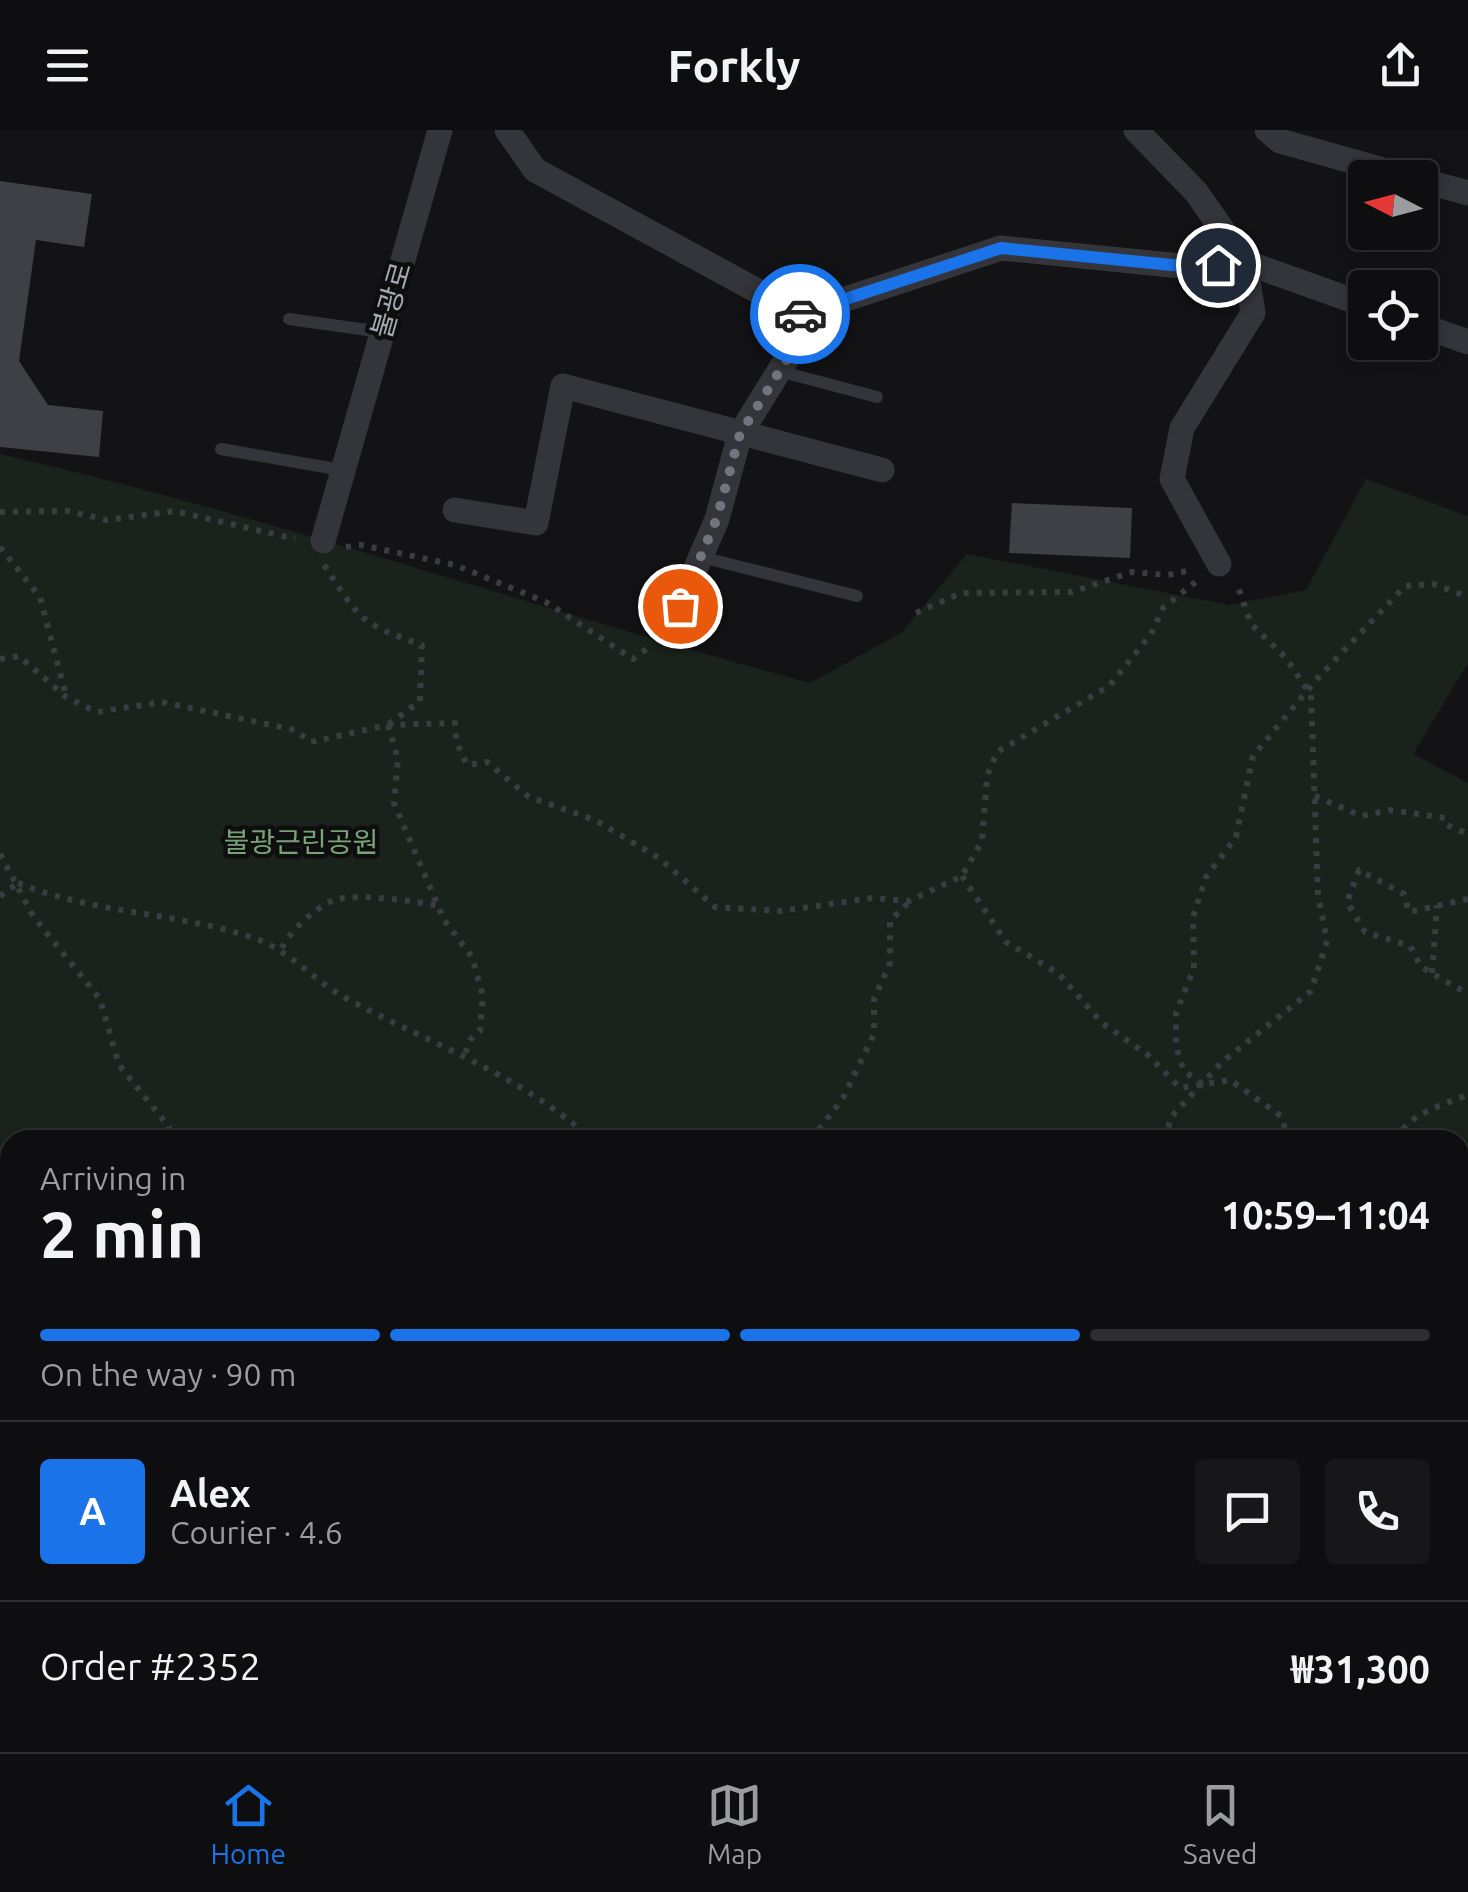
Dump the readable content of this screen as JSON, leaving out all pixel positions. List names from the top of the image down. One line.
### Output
{"streets":{"street":["불광로"]},"parks":["불광근린공원"],"north":"left","page":{"header":"Forkly","heading":["2 min","Arriving in","10:59–11:04"],"panel":["Alex","Courier · 4.6","Order #2352","₩31,300"],"bar":"On the way · 90 m","round":"A","tabs":["Home","Map","Saved"]}}
